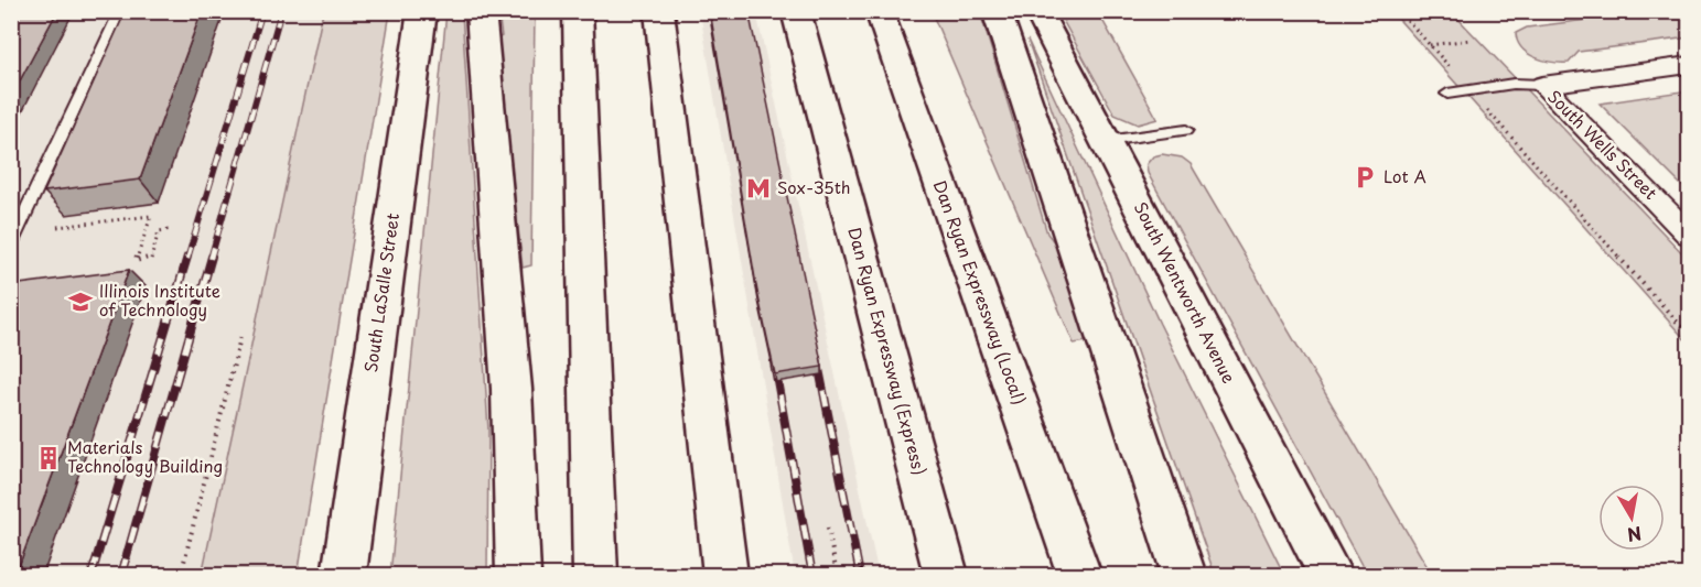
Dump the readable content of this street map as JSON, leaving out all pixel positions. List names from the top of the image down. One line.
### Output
{"streets":{"main road":["South LaSalle Street","Dan Ryan Expressway (Local)","South Wentworth Avenue","Dan Ryan Expressway (Express)"],"street":["South Wells Street"]},"places":{"parking":["Lot A"],"metro station":["Sox-35th"],"school or university":["Illinois Institute of Technology"],"building":["Materials Technology Building"]},"north":"bottom"}
